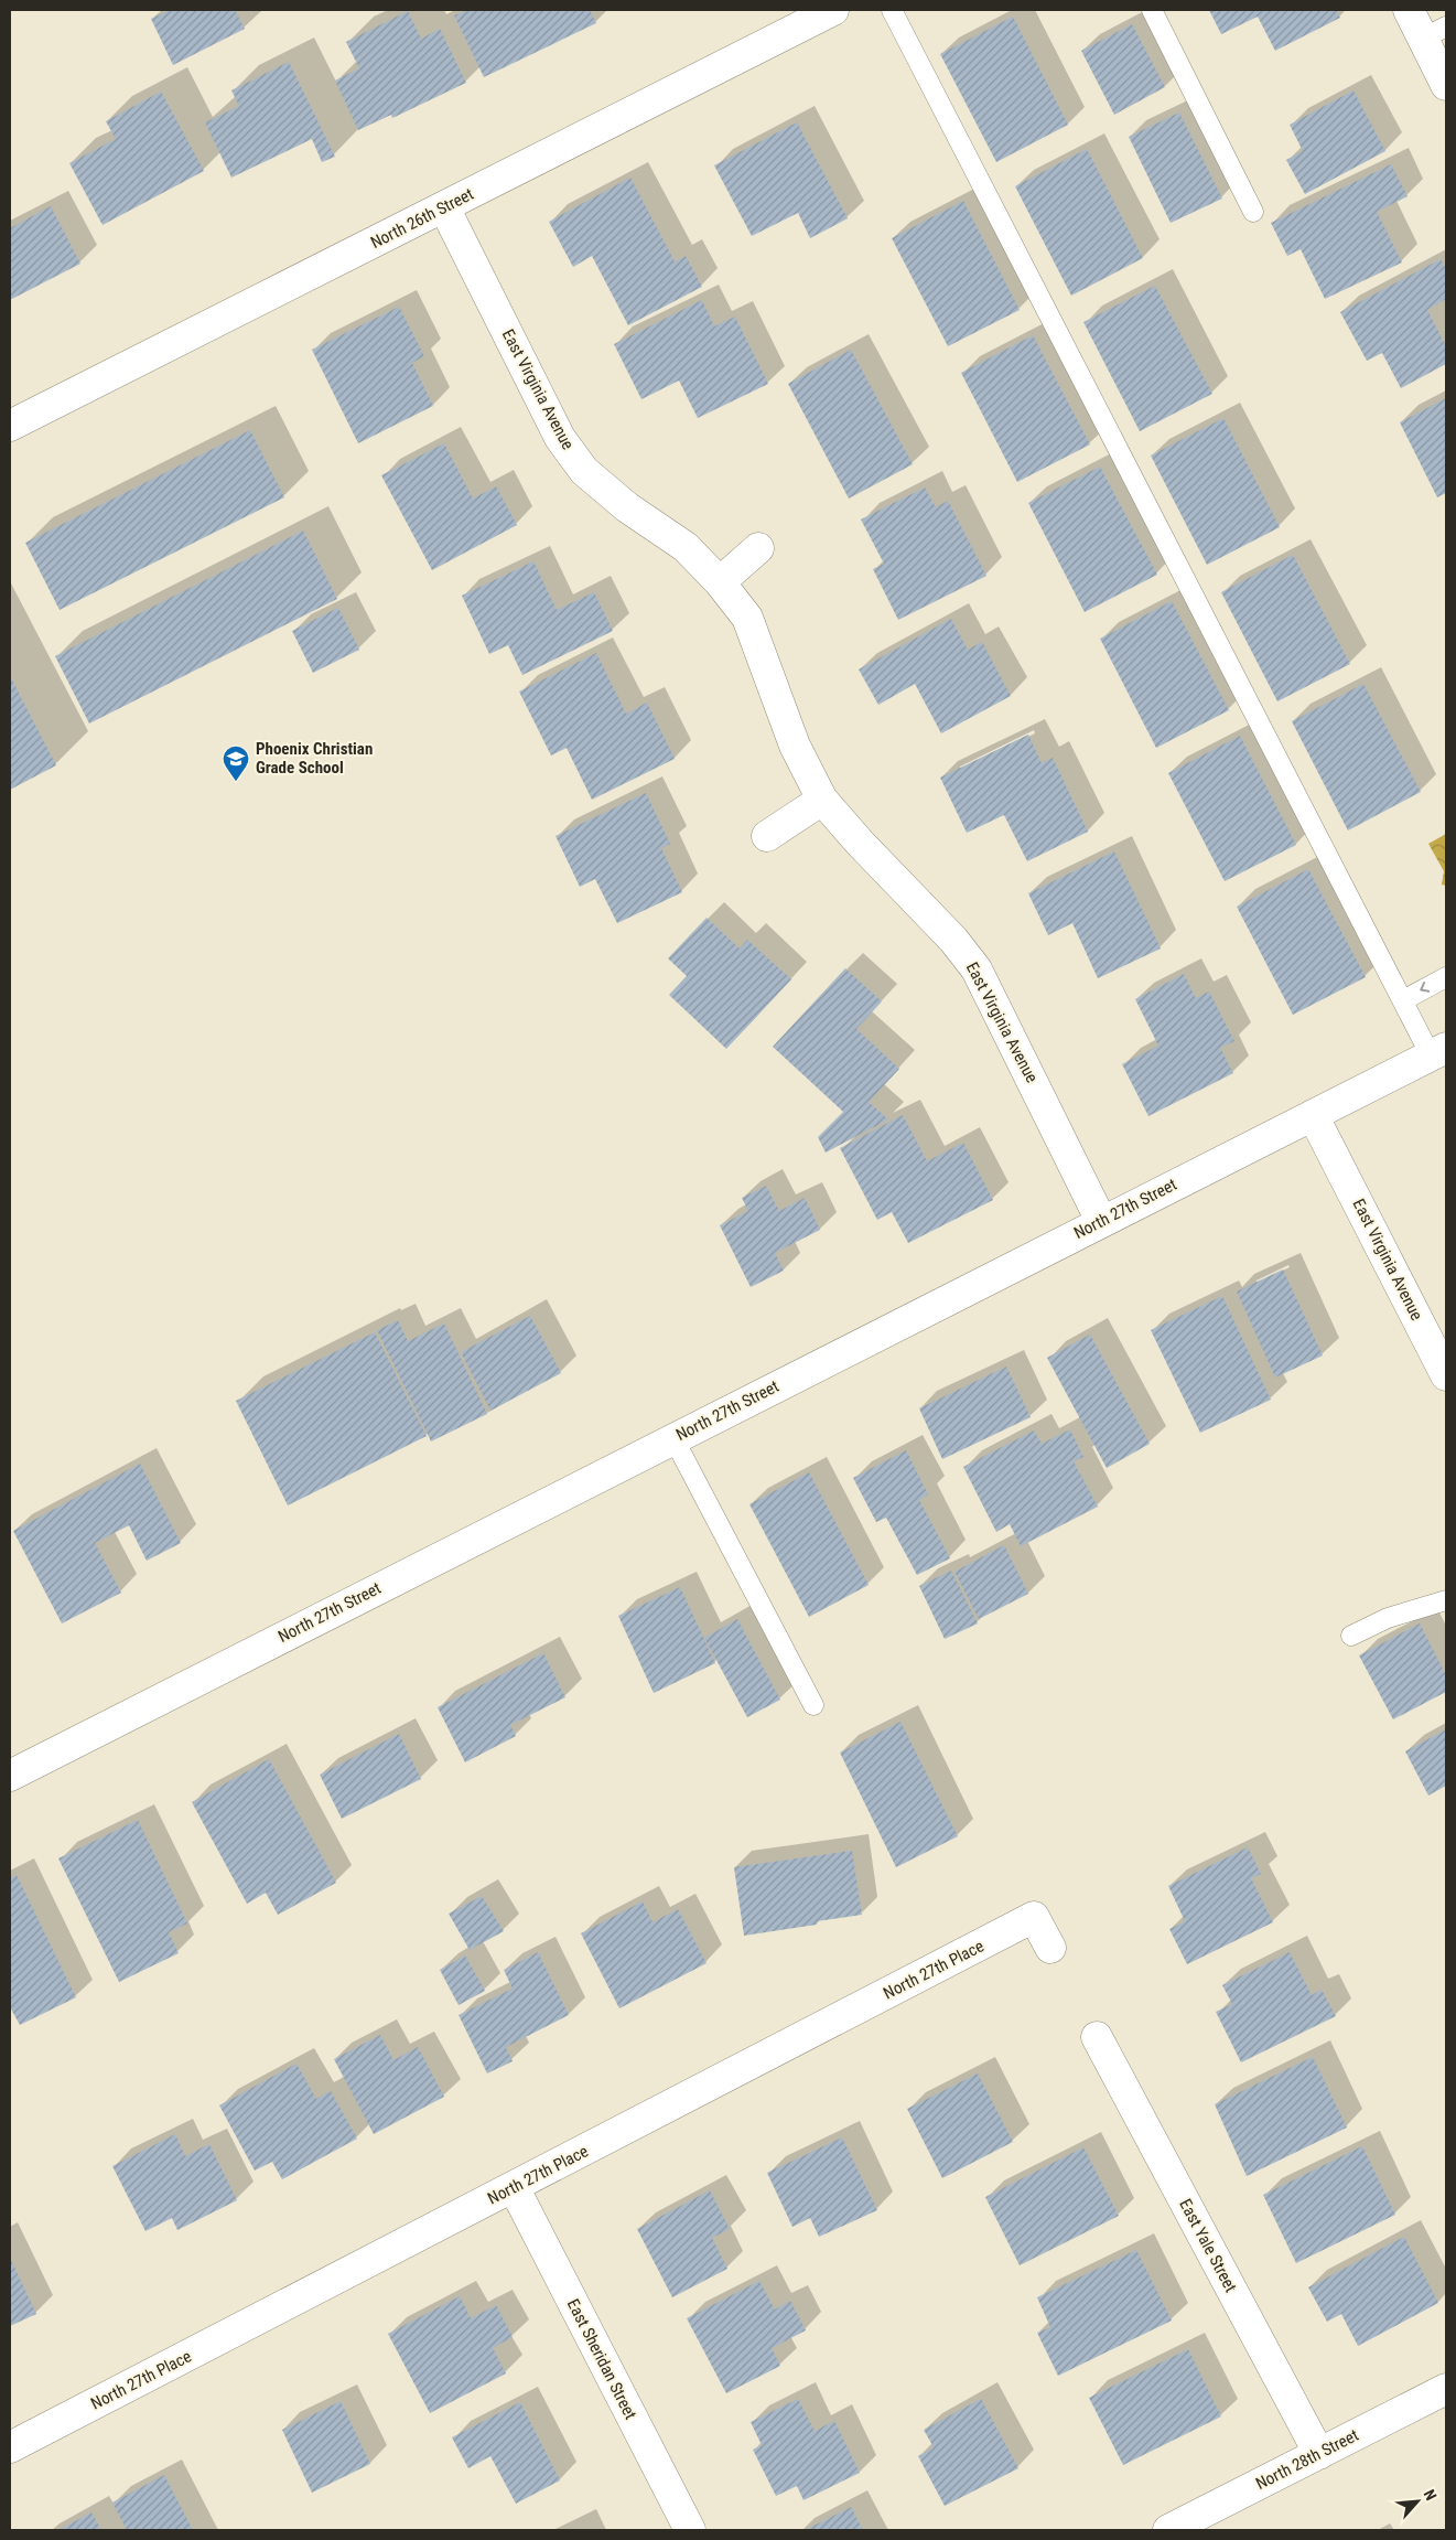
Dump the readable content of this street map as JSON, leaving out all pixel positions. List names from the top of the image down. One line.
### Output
{"streets":{"street":["North 26th Street","East Virginia Avenue","North 27th Street","North 27th Place","East Yale Street","East Sheridan Street","North 28th Street"]},"crossings":[["North 26th Street","East Virginia Avenue"],["East Virginia Avenue","North 27th Street"],["North 27th Place","East Sheridan Street"],["East Yale Street","North 28th Street"]],"places":{"school or university":["Phoenix Christian Grade School"]},"north":"top right"}
